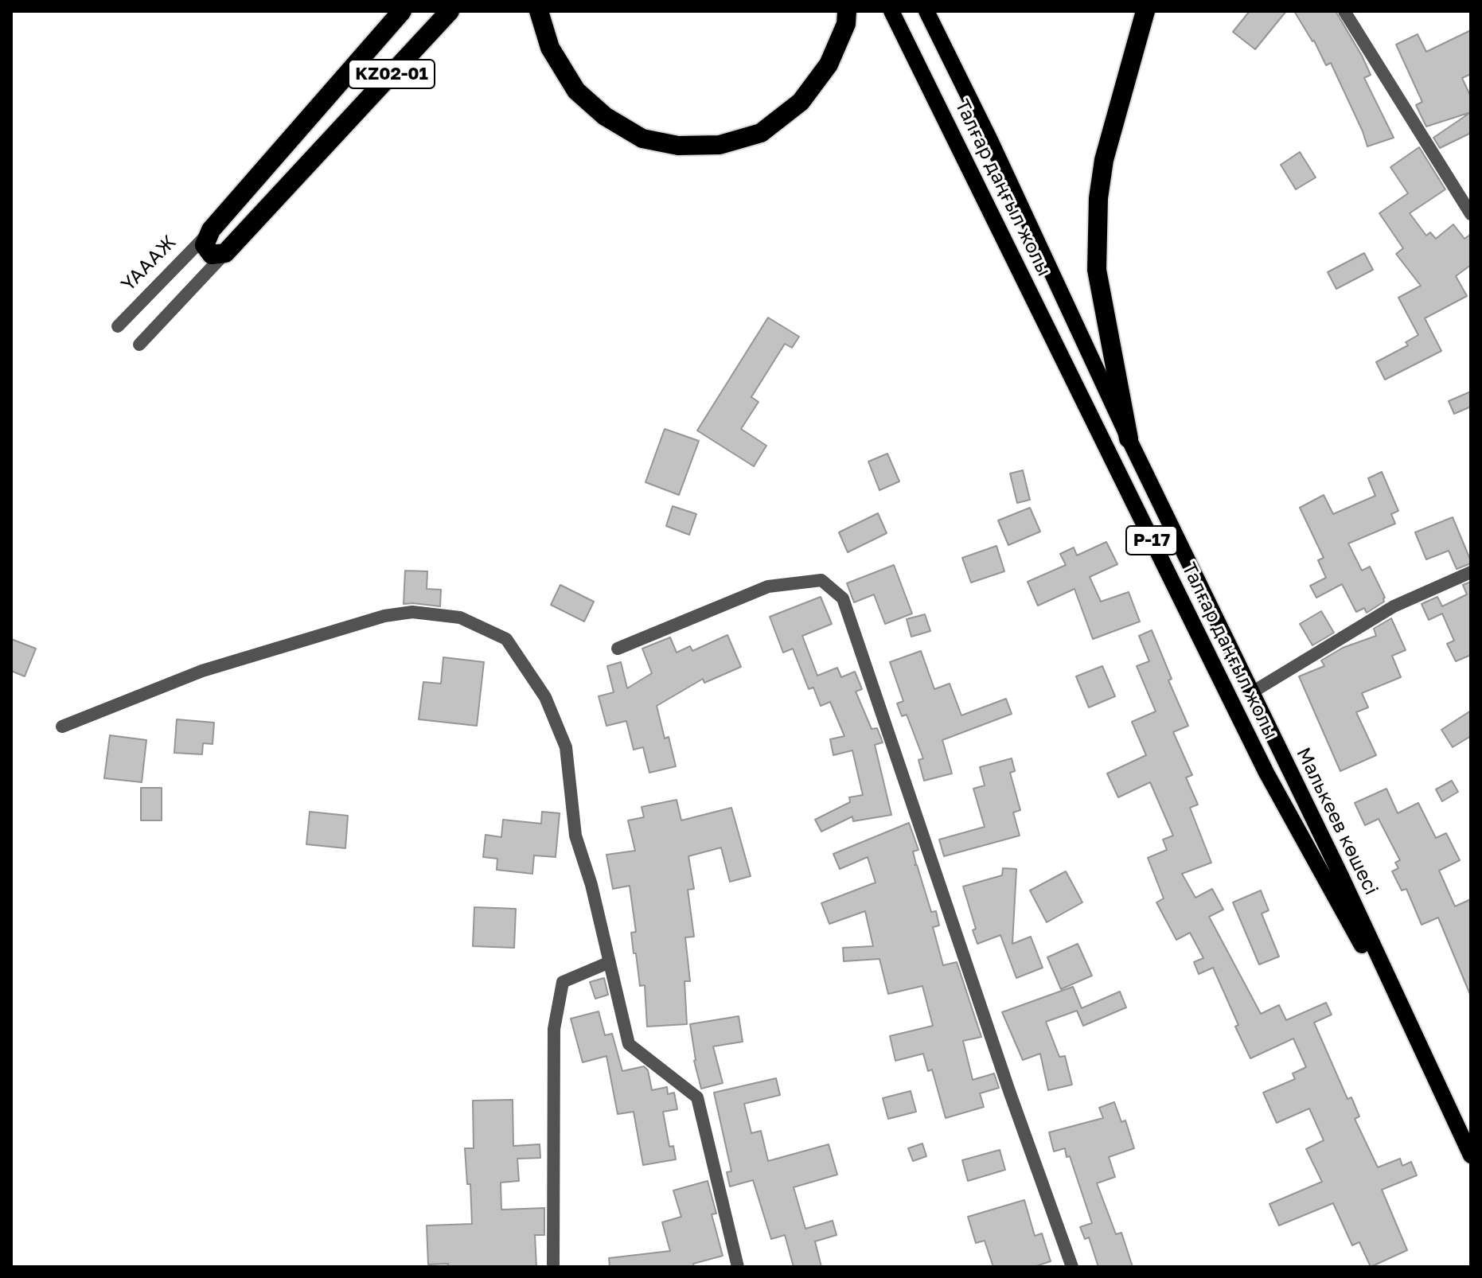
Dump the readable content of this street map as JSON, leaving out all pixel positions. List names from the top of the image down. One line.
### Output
{"streets":{"highway":["KZ02-01"],"main road":["Талғар даңғыл жолы","P-17","Малькеев көшесі"],"street":["ҮАААЖ"]},"crossings":[["KZ02-01","ҮАААЖ"],["Талғар даңғыл жолы","Малькеев көшесі"]]}
